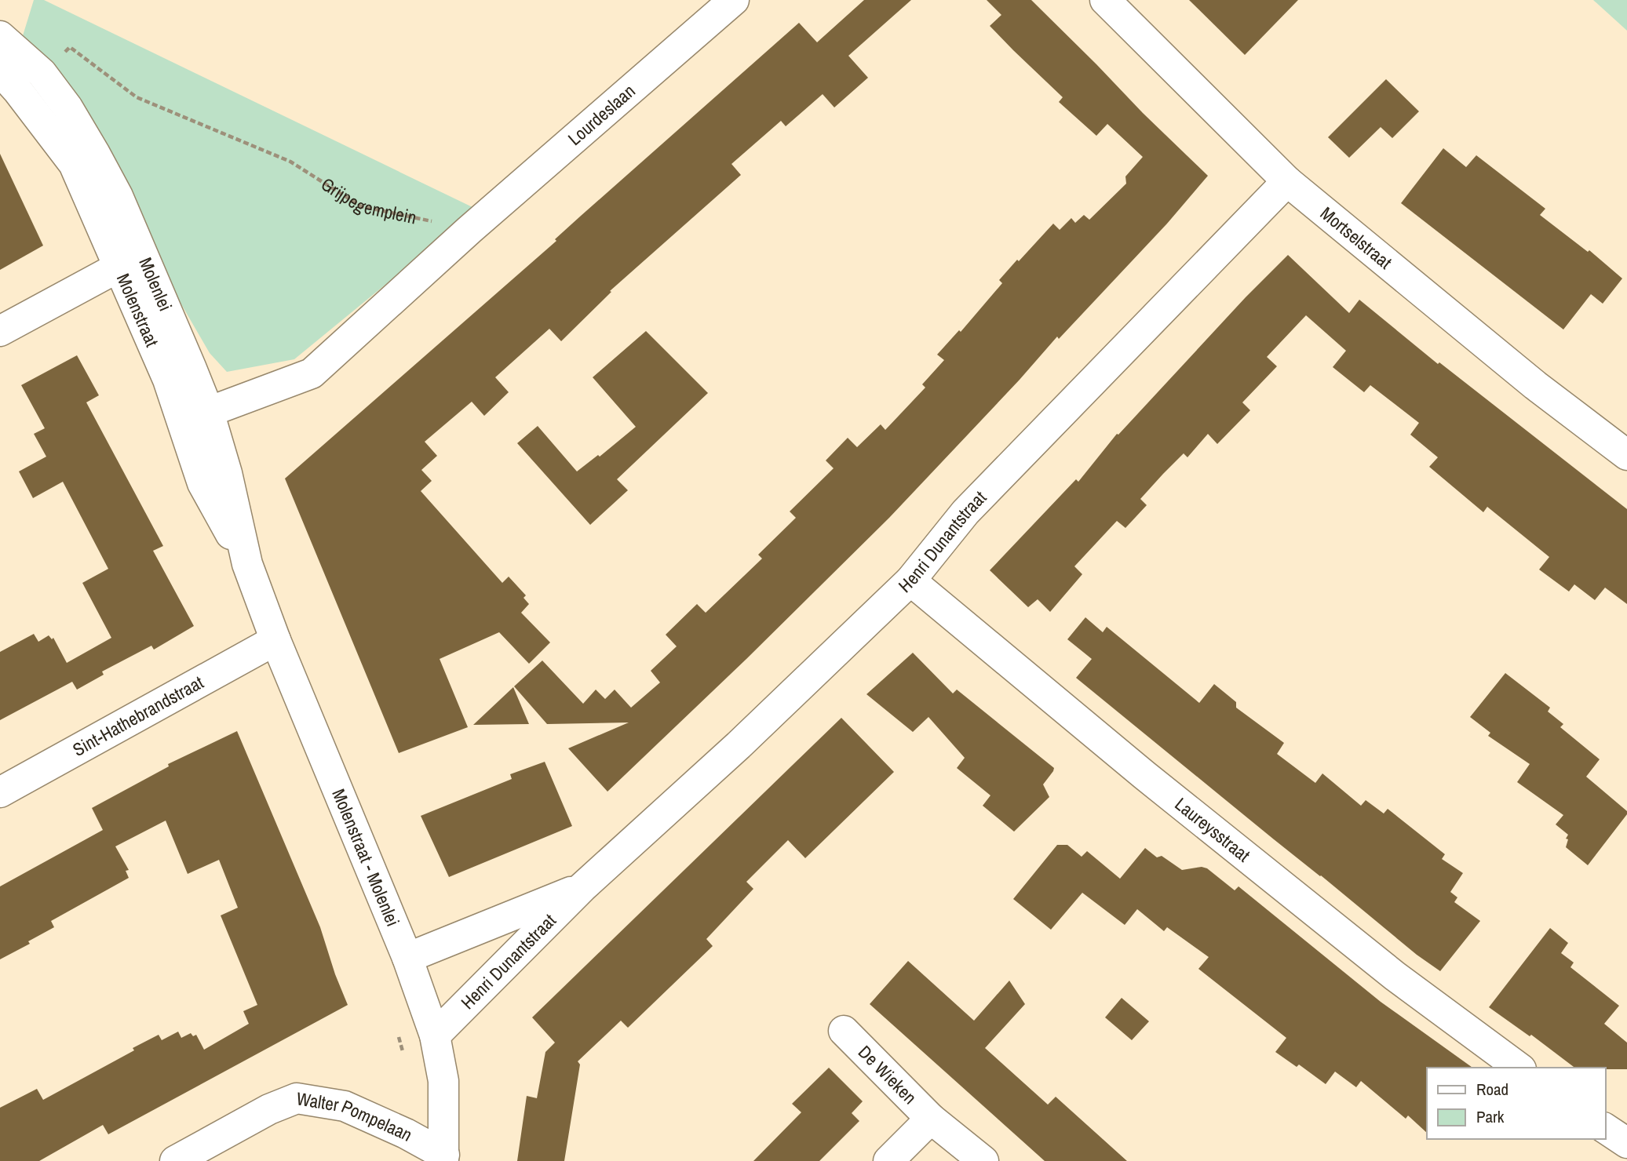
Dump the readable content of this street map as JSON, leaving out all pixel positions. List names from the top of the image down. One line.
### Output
{"streets":{"street":["Lourdeslaan","Mortselstraat","Molenlei","Molenstraat","Henri Dunantstraat","Sint-Hathebrandstraat","Laureysstraat","Molenstraat - Molenlei","De Wieken","Walter Pompelaan"],"path":["Grijpegemplein"]},"crossings":[["Lourdeslaan","Grijpegemplein"],["Mortselstraat","Henri Dunantstraat"],["Molenlei","Molenstraat"],["Molenlei","Molenstraat - Molenlei"],["Molenstraat","Molenstraat - Molenlei"],["Henri Dunantstraat","Laureysstraat"],["Henri Dunantstraat","Molenstraat - Molenlei"],["Sint-Hathebrandstraat","Molenstraat - Molenlei"],["Molenstraat - Molenlei","Walter Pompelaan"]],"legend":["Road","Park"]}
